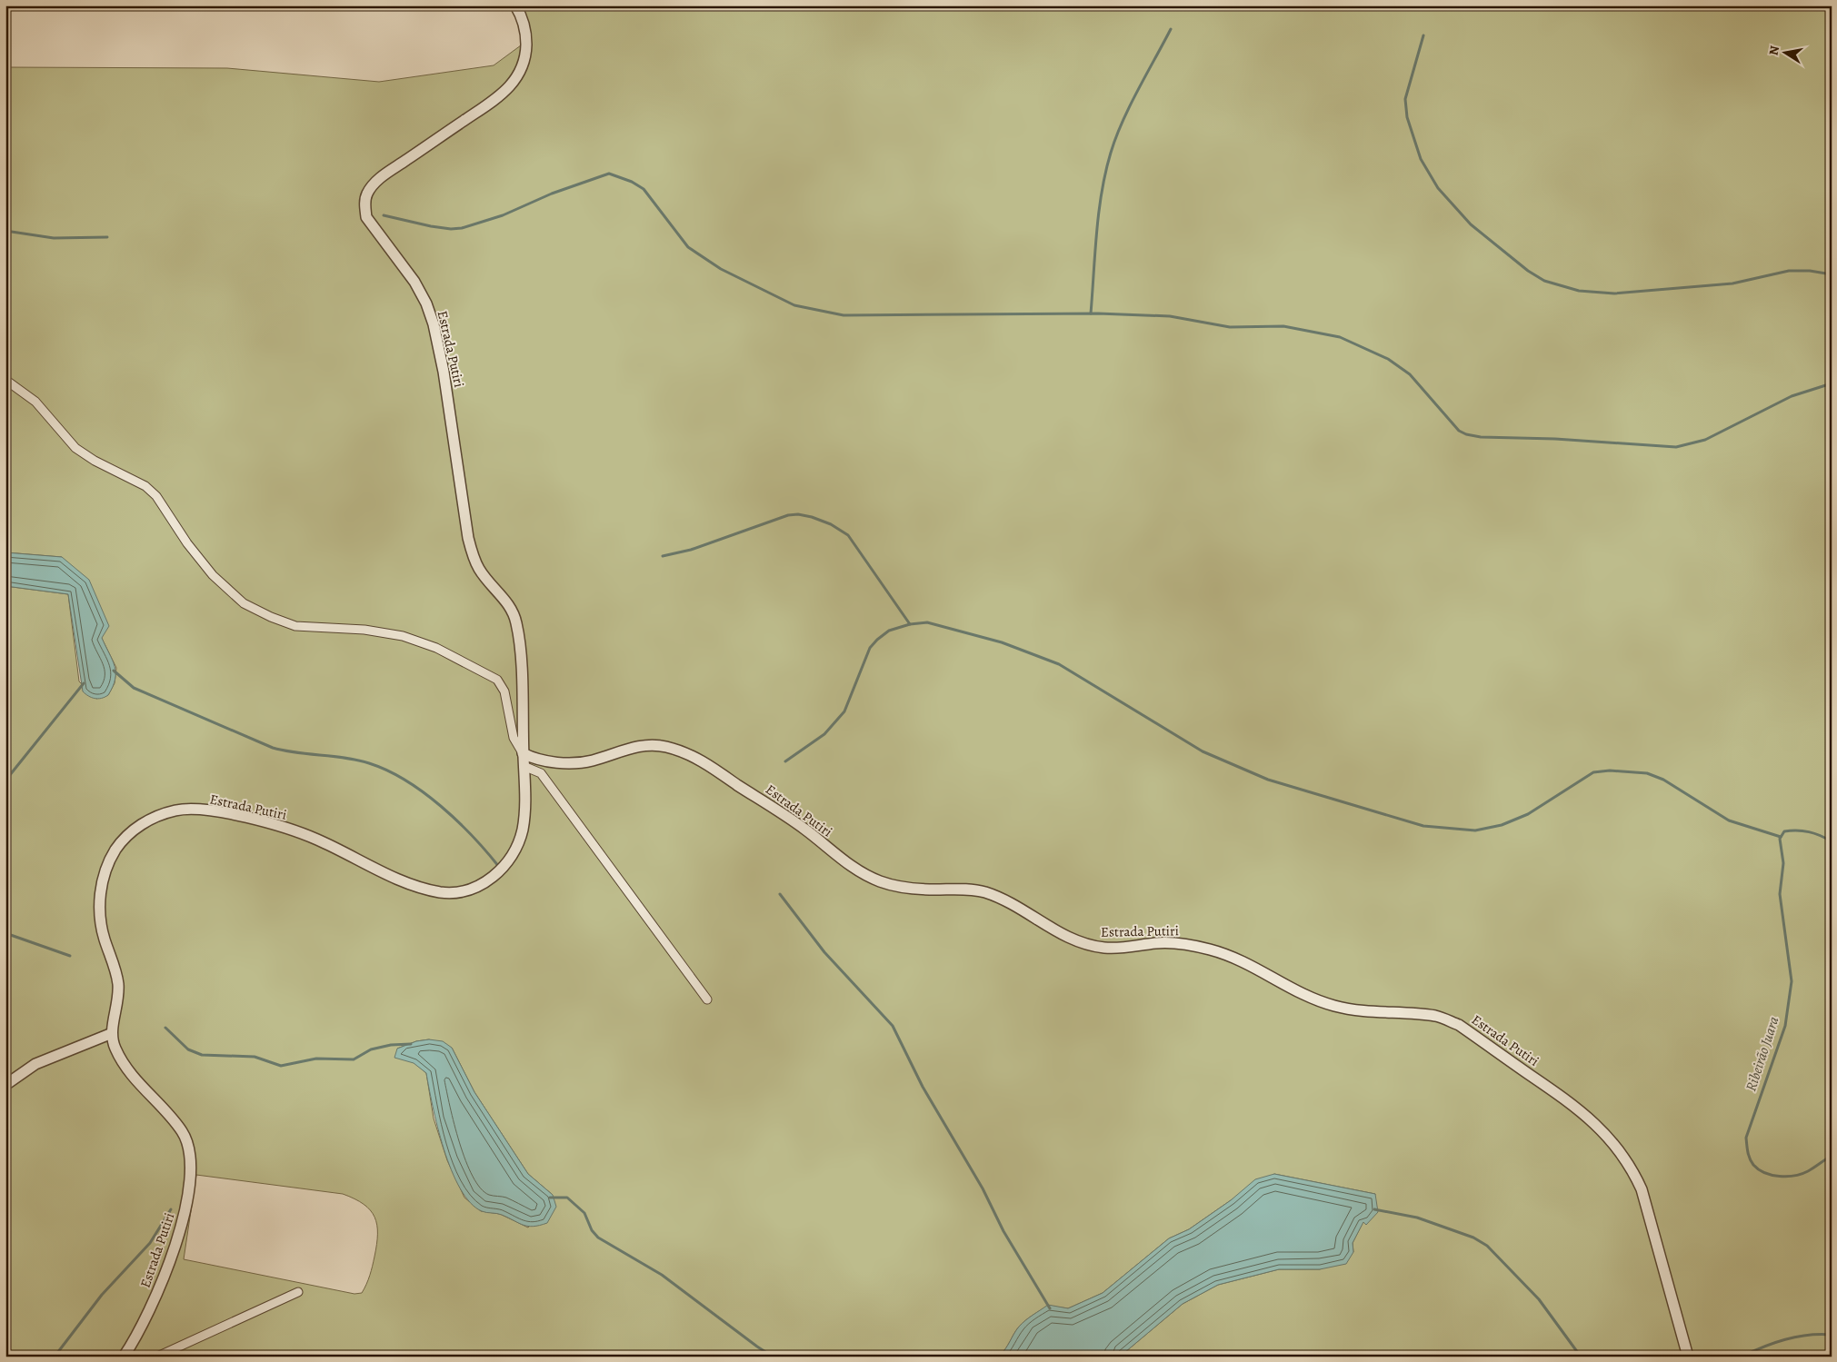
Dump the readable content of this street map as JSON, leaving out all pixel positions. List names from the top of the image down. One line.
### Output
{"streets":{"street":["Estrada Putiri"]},"water":["Ribeirão Juara"],"north":"left"}
